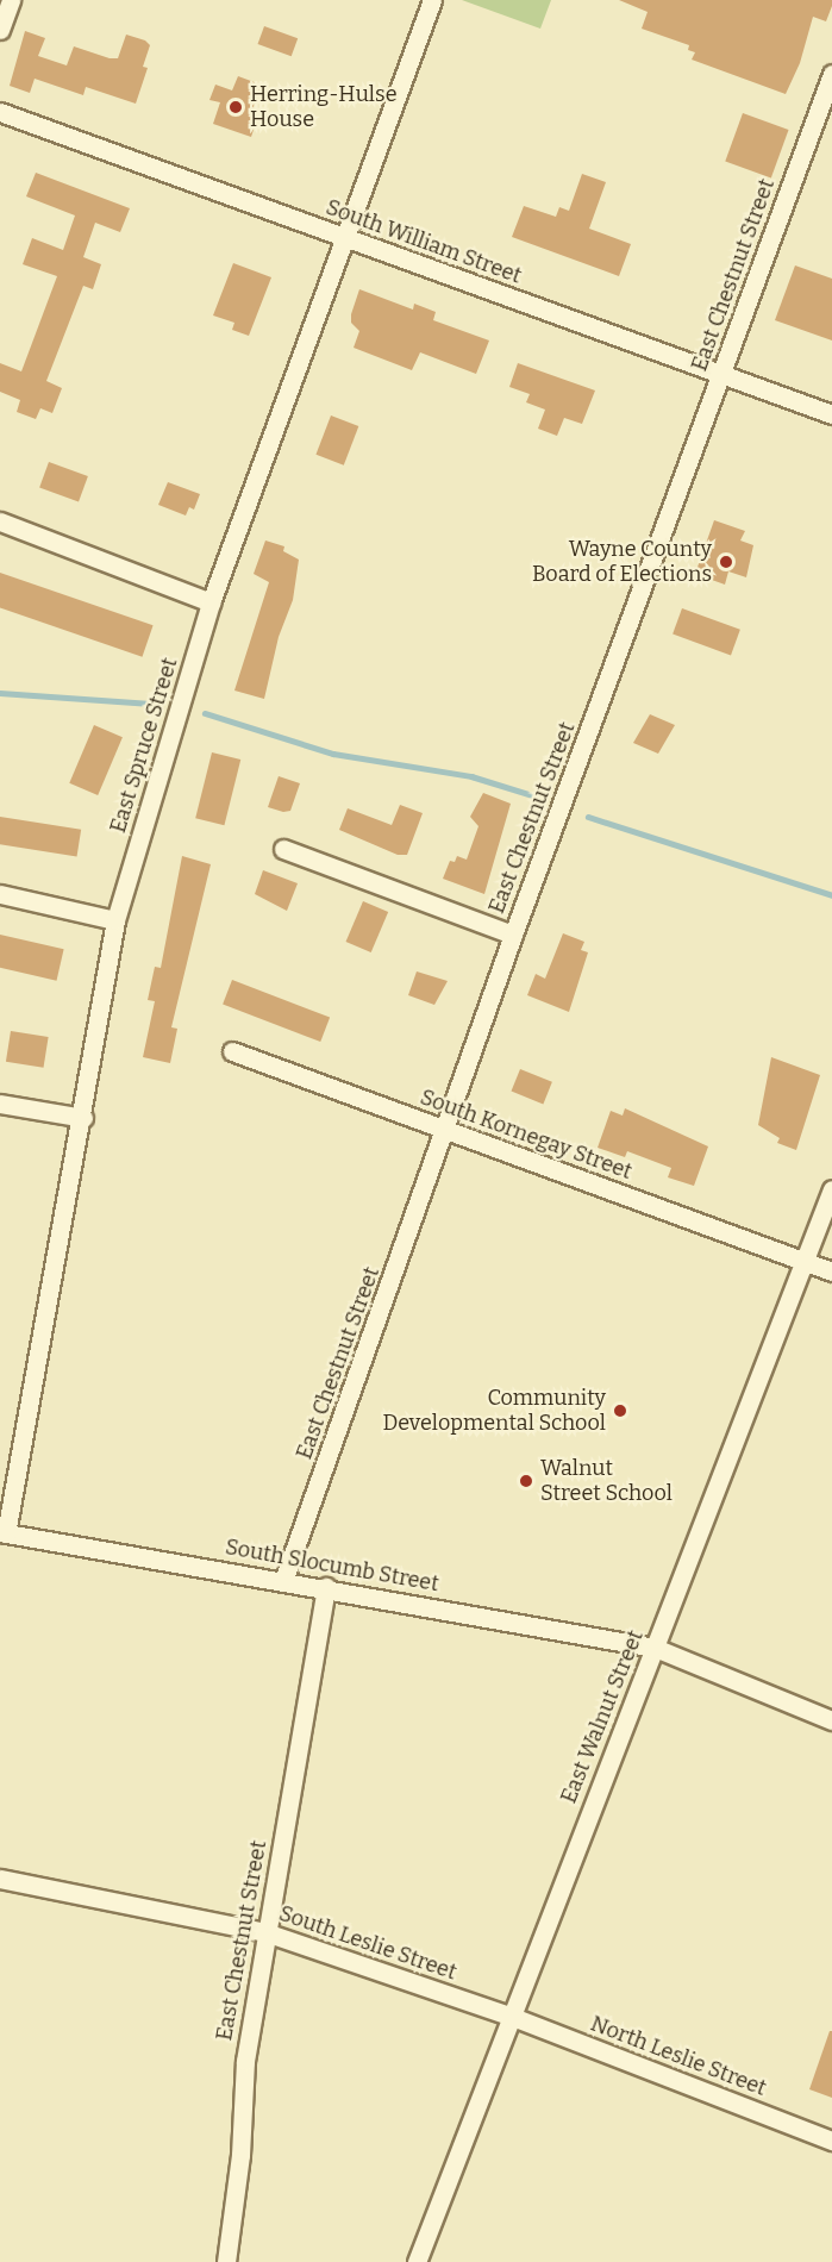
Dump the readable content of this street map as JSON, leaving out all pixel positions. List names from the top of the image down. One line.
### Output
{"streets":{"street":["South William Street","East Chestnut Street","East Spruce Street","South Kornegay Street","South Slocumb Street","East Walnut Street","South Leslie Street","North Leslie Street"]},"crossings":[["South William Street","East Chestnut Street"],["South William Street","East Spruce Street"],["East Chestnut Street","South Kornegay Street"],["East Chestnut Street","South Slocumb Street"],["East Chestnut Street","South Leslie Street"],["East Spruce Street","South Slocumb Street"],["South Kornegay Street","East Walnut Street"],["South Slocumb Street","East Walnut Street"],["East Walnut Street","South Leslie Street"],["East Walnut Street","North Leslie Street"],["South Leslie Street","North Leslie Street"]],"places":["Herring-Hulse House","Wayne County Board of Elections","Community Developmental School","Walnut Street School"]}
